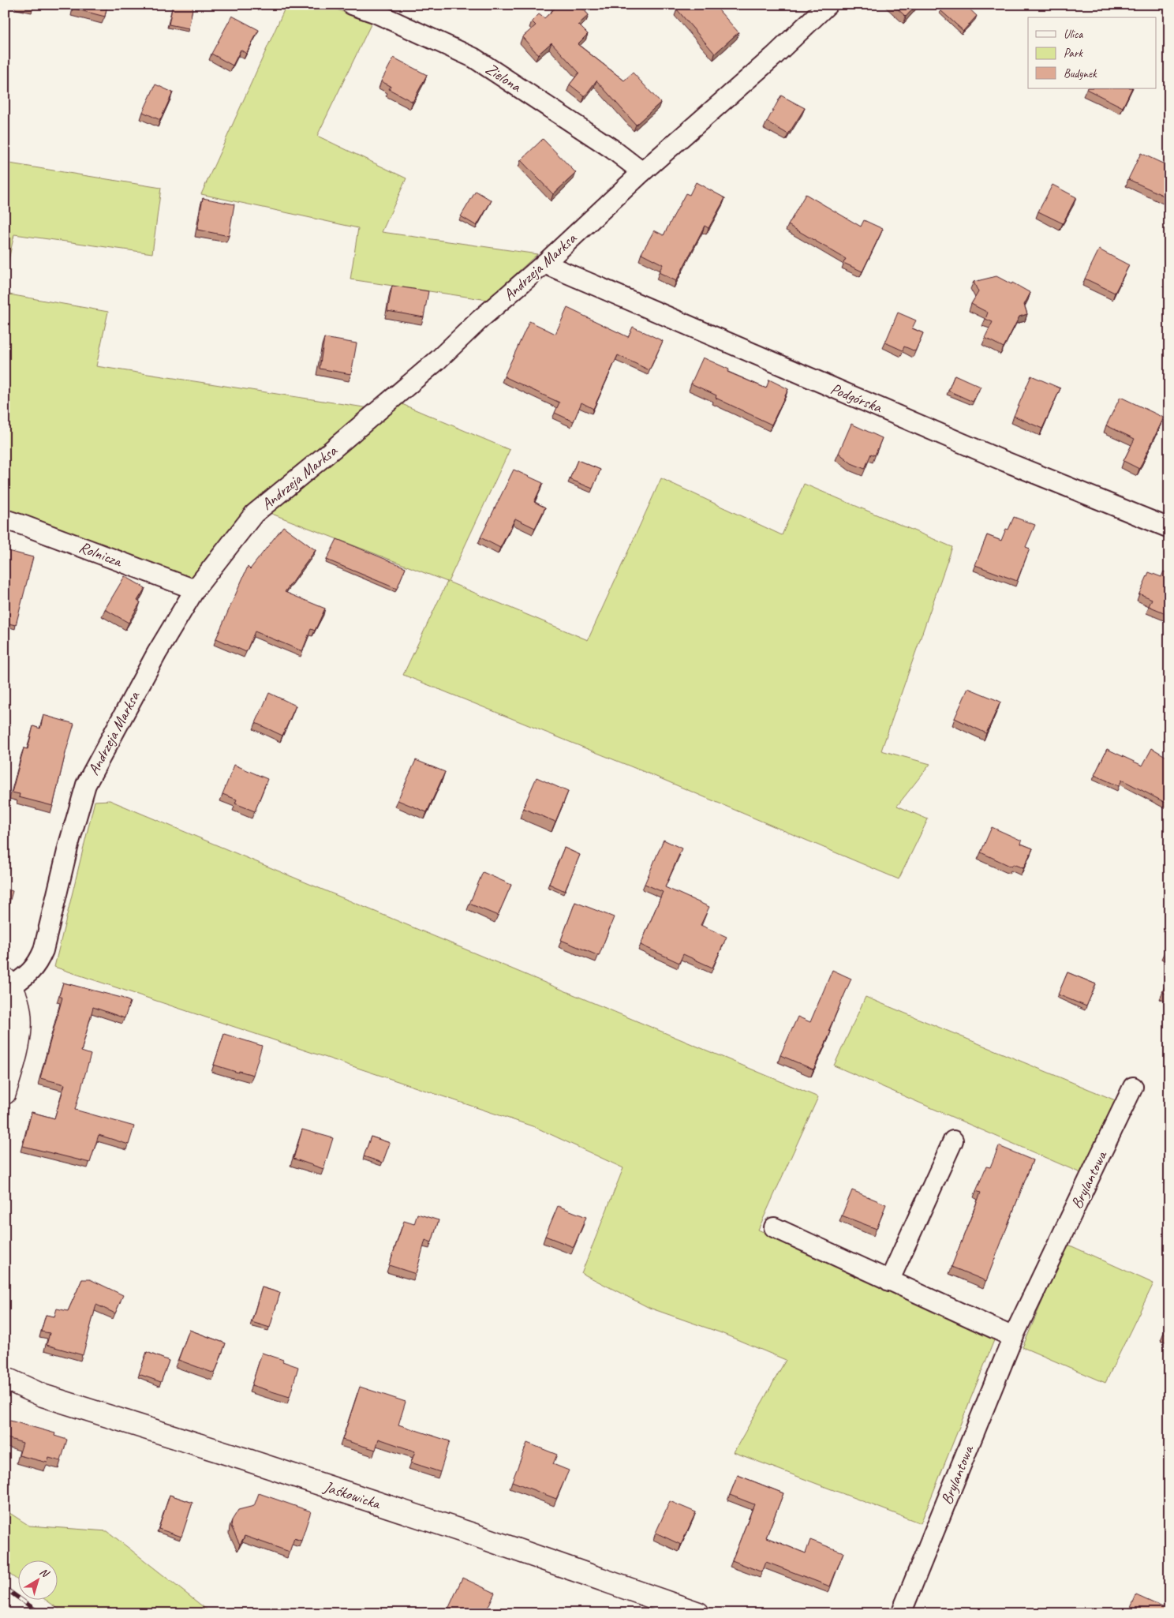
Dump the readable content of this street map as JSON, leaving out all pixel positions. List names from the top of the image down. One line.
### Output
{"streets":{"street":["Zielona","Andrzeja Marksa","Podgórska","Rolnicza","Brylantowa","Jaśkowicka"]},"crossings":[["Zielona","Andrzeja Marksa"],["Andrzeja Marksa","Podgórska"],["Andrzeja Marksa","Rolnicza"]],"legend":["Ulica","Park","Budynek"],"north":"top right"}
